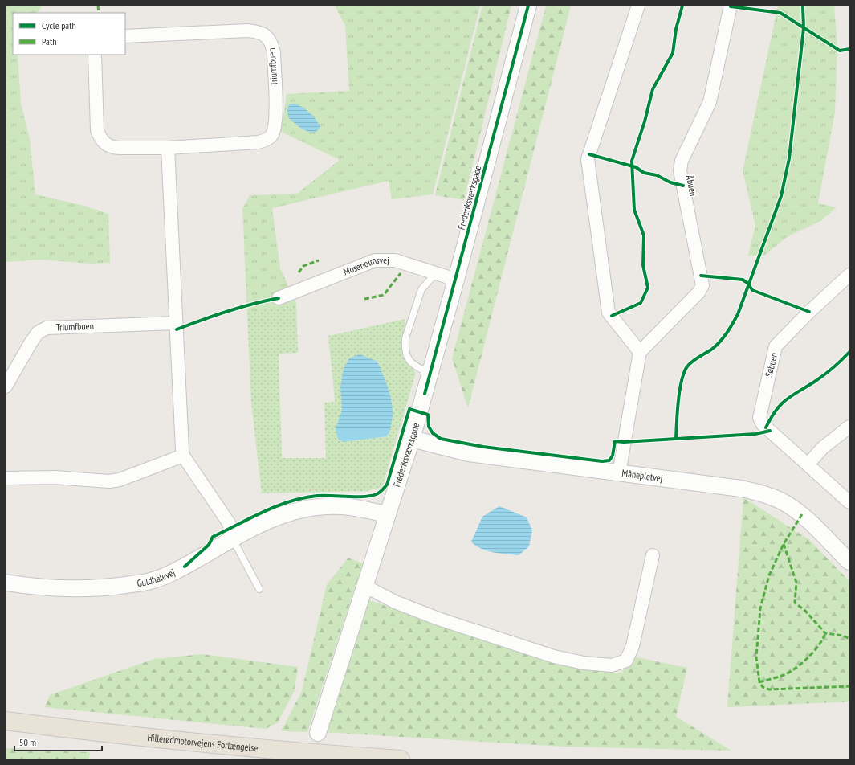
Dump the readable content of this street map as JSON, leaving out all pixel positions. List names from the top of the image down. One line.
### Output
{"streets":{"highway":["Hillerødmotorvejens Forlængelse"],"street":["Triumfbuen","Åbuen","Frederiksværksgade","Moseholmsvej","Søbuen","Månepletvej","Guldhalevej"]},"crossings":[["Frederiksværksgade","Moseholmsvej"],["Frederiksværksgade","Månepletvej"],["Frederiksværksgade","Guldhalevej"]],"legend":["Cycle path","Path"],"scale_bar":"50 m"}
